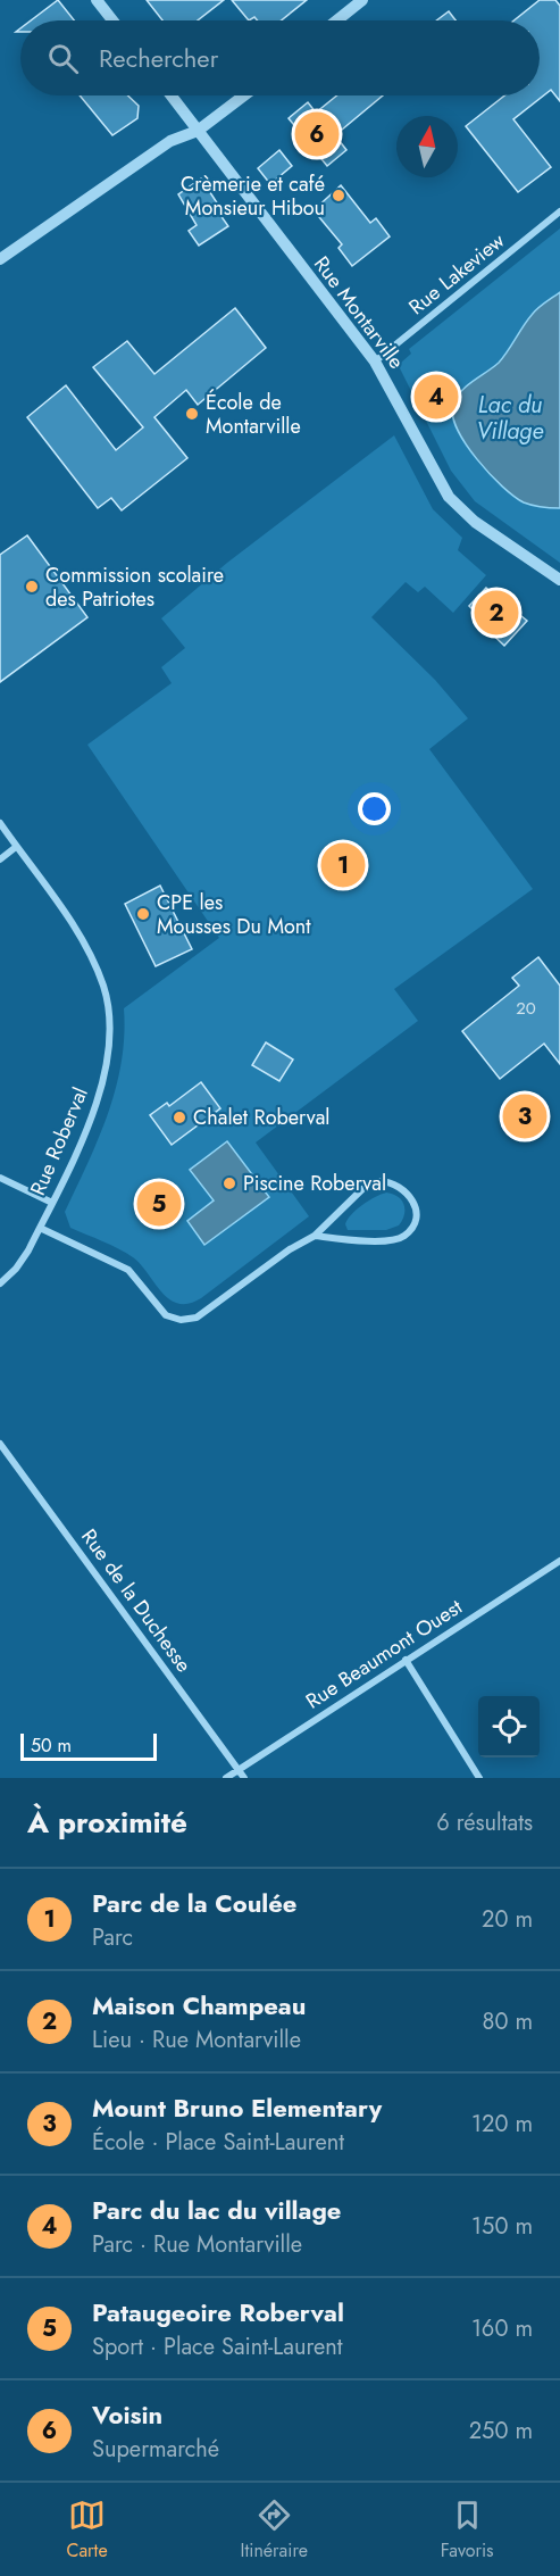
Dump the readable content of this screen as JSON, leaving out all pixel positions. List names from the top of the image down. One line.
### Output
{"streets":{"street":["Rue Lakeview","Rue Montarville","Rue Roberval","Rue de la Duchesse","Rue Beaumont Ouest"]},"crossings":[["Rue Lakeview","Rue Montarville"],["Rue de la Duchesse","Rue Beaumont Ouest"]],"water":["Lac du Village"],"places":["Crèmerie et café Monsieur Hibou","École de Montarville","Commission scolaire des Patriotes","CPE les Mousses Du Mont","Chalet Roberval","Piscine Roberval"],"house_numbers":["20"],"scale_bar":"50 m","north":"top","page":{"search":"Rechercher","pins":["6","4","2","1","3","5"],"scale":"50 m","heading":["À proximité","6 résultats"],"list":[{"mark":"1","name":"Parc de la Coulée","note":"Parc","value":"20 m"},{"mark":"2","name":"Maison Champeau","note":"Lieu · Rue Montarville","value":"80 m"},{"mark":"3","name":"Mount Bruno Elementary","note":"École · Place Saint-Laurent","value":"120 m"},{"mark":"4","name":"Parc du lac du village","note":"Parc · Rue Montarville","value":"150 m"},{"mark":"5","name":"Pataugeoire Roberval","note":"Sport · Place Saint-Laurent","value":"160 m"},{"mark":"6","name":"Voisin","note":"Supermarché","value":"250 m"}],"nav":["Carte","Itinéraire","Favoris"]}}
